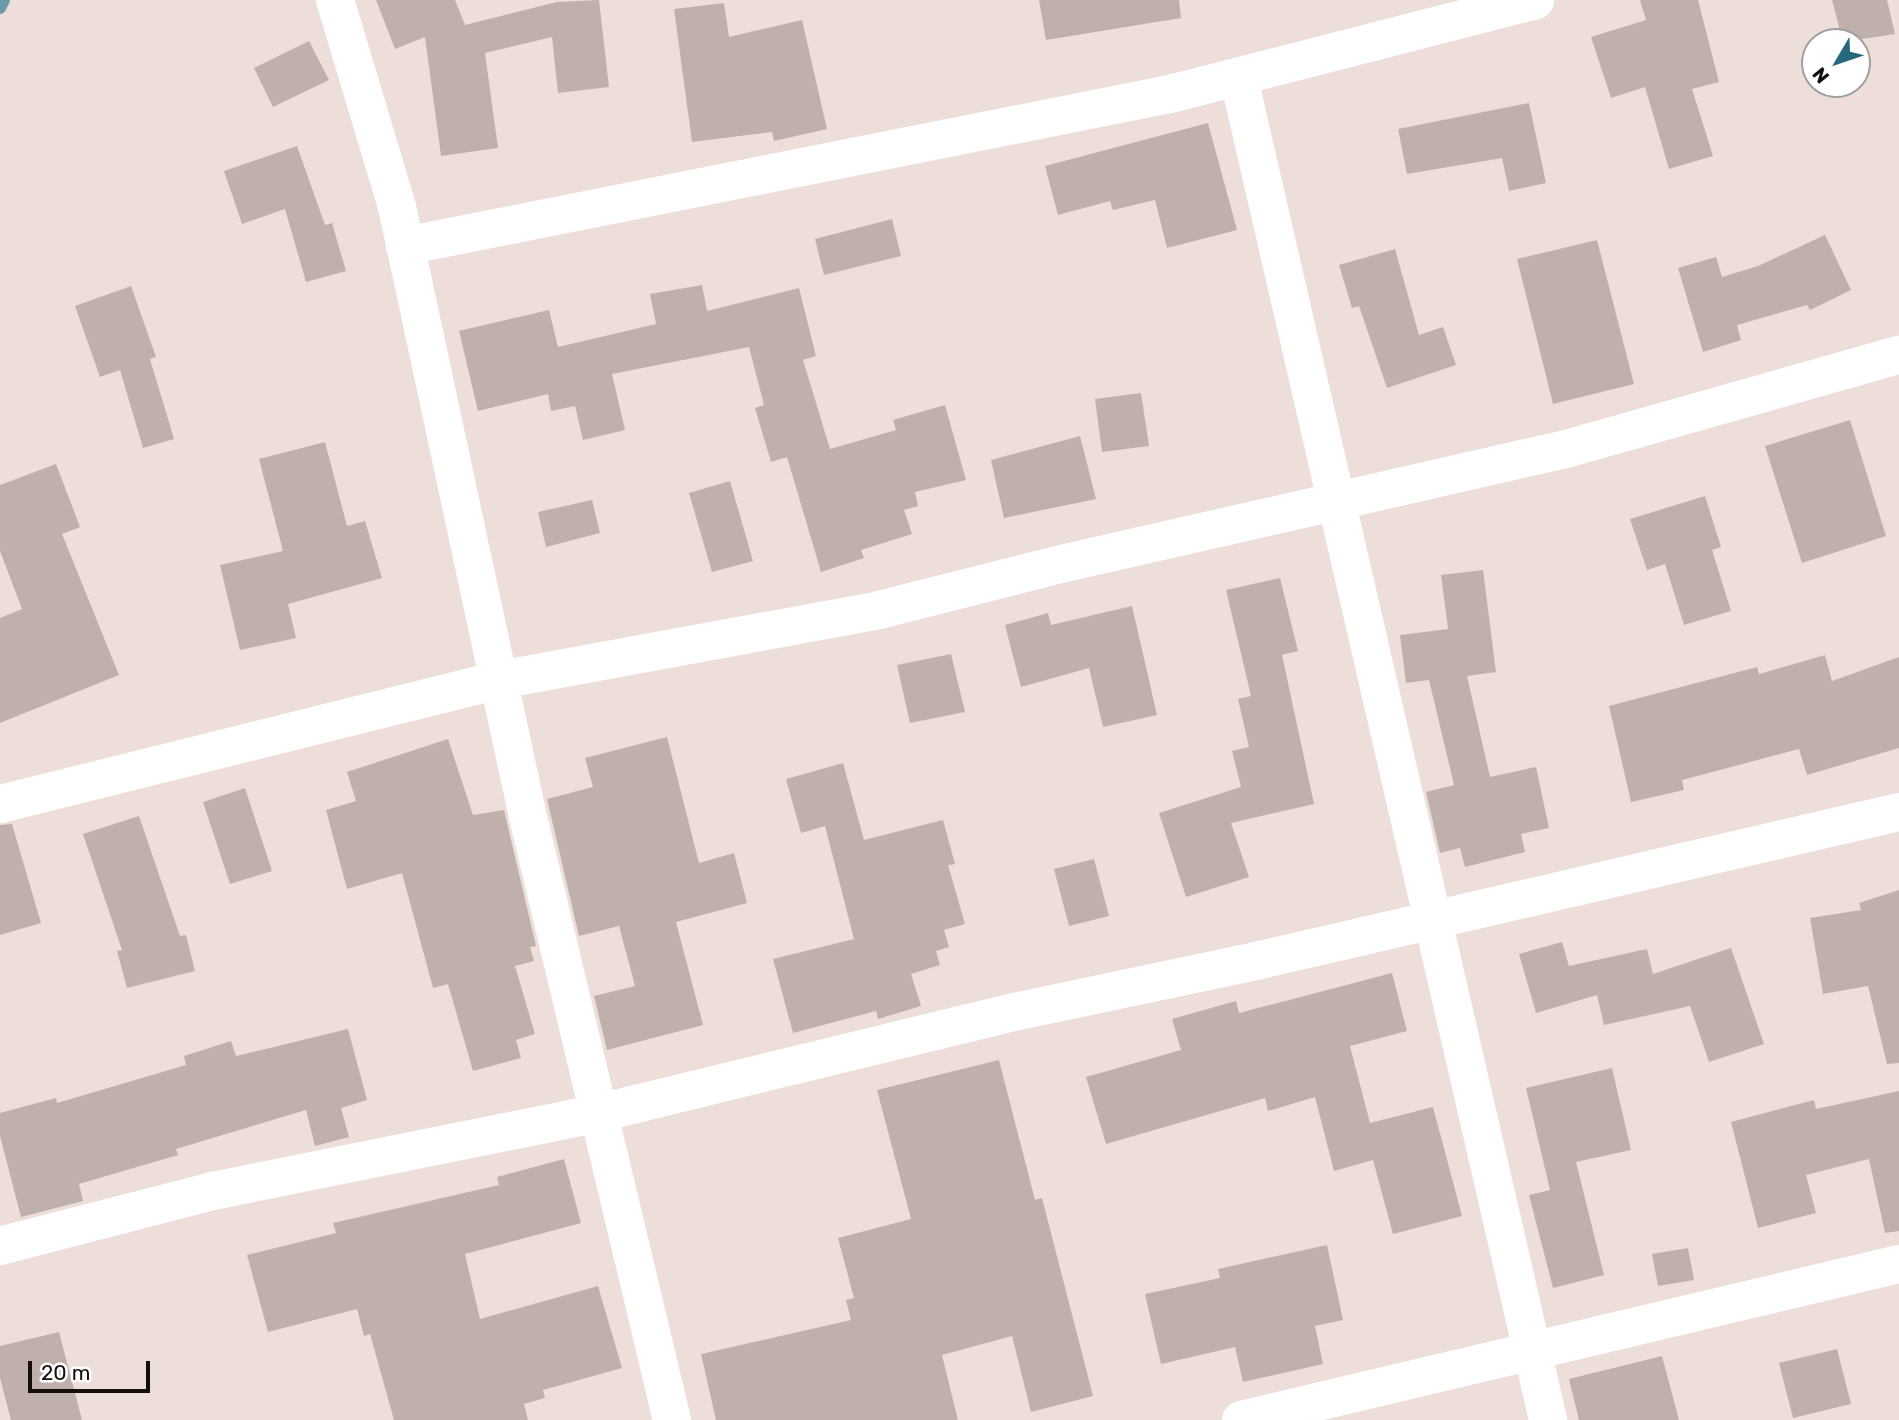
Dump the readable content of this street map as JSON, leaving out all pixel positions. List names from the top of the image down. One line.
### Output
{"scale_bar":"20 m","north":"bottom left"}
